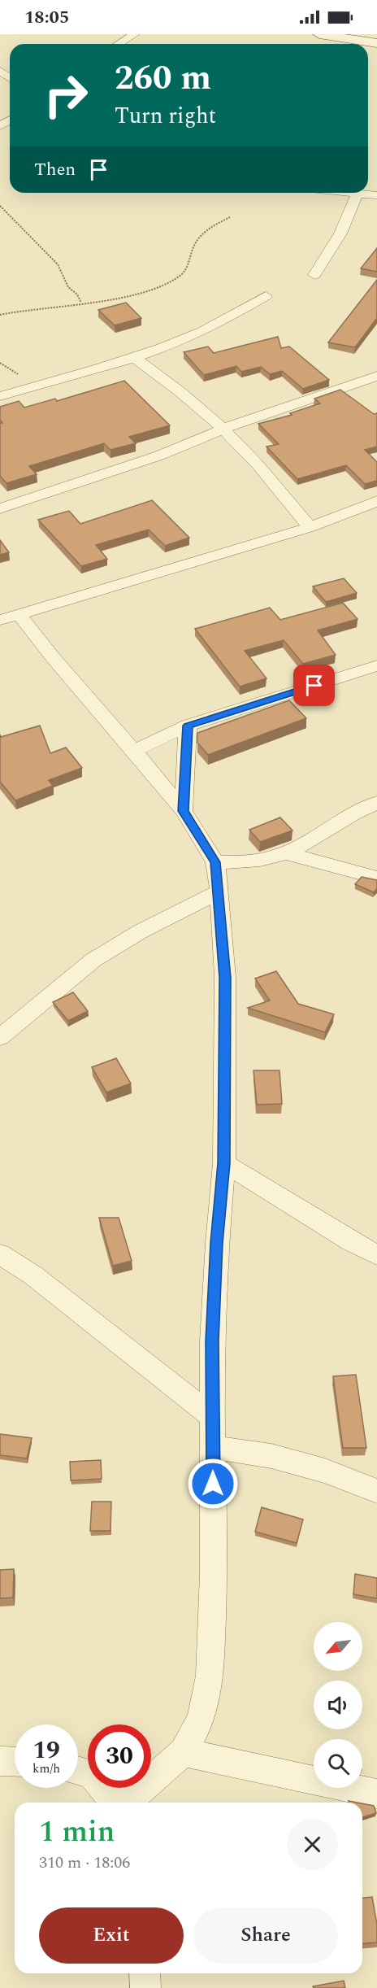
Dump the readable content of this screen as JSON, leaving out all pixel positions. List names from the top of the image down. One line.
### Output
{"north":"bottom left","page":{"status":"18:05","turn":["260 m","Turn right"],"then":"Then","speed":"19 km/h","limit":"30","heading":["1 min","310 m · 18:06"],"buttons":["Exit","Share"]}}
